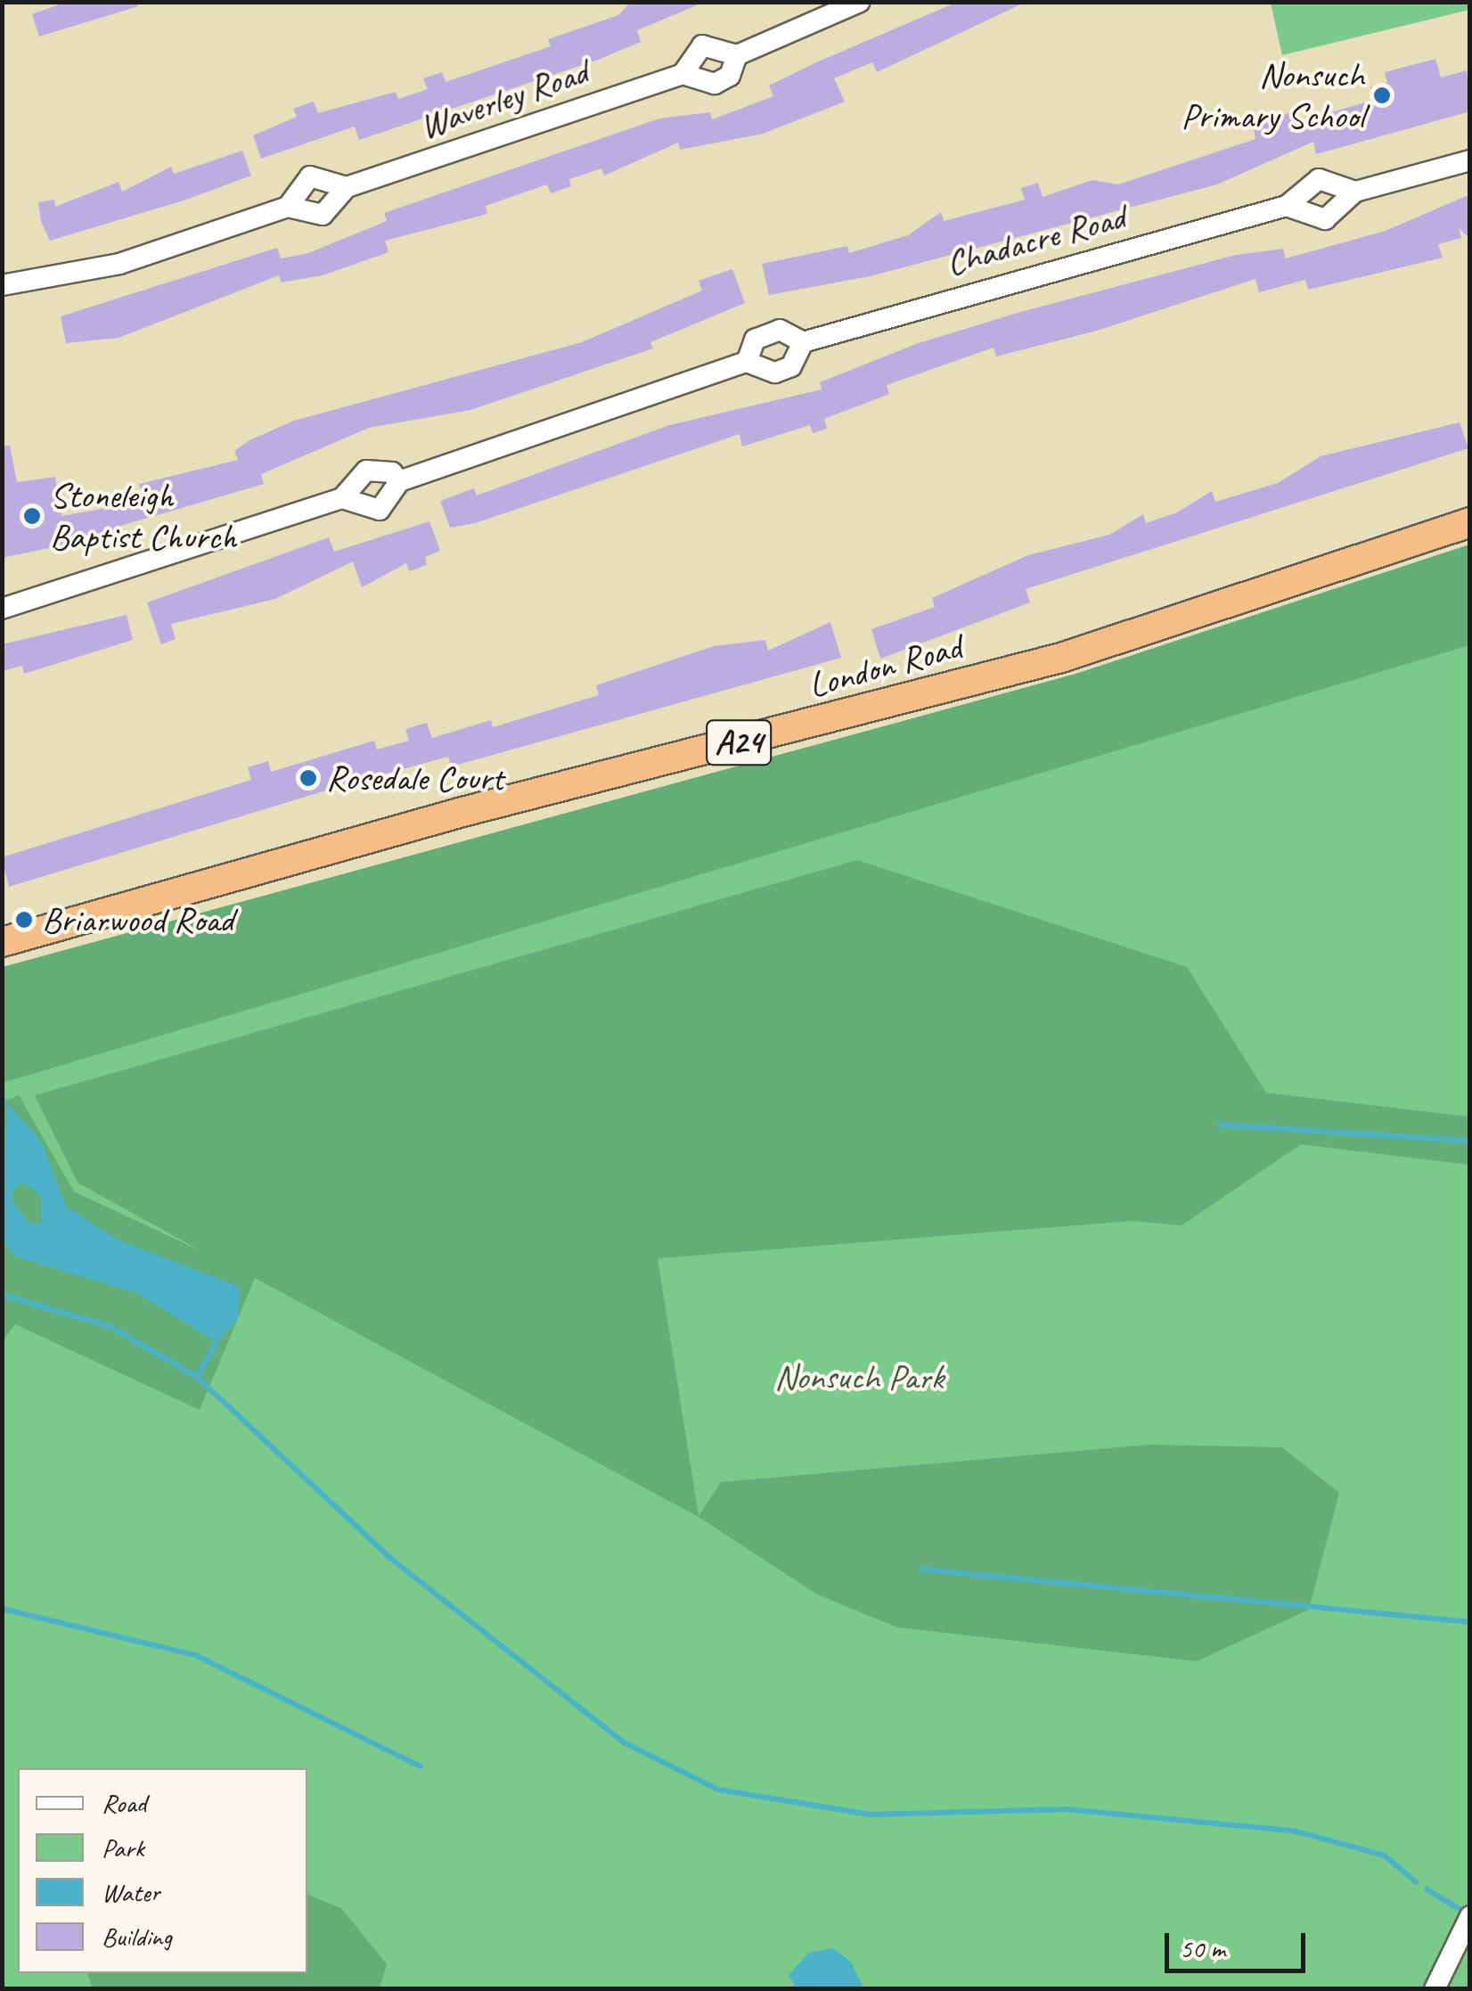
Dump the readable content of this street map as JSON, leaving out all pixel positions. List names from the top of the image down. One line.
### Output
{"streets":{"highway":["London Road","A24"],"street":["Waverley Road","Chadacre Road"]},"parks":["Nonsuch Park"],"places":["Nonsuch Primary School","Stoneleigh Baptist Church","Rosedale Court","Briarwood Road"],"legend":["Road","Park","Water","Building"],"scale_bar":"50 m"}
